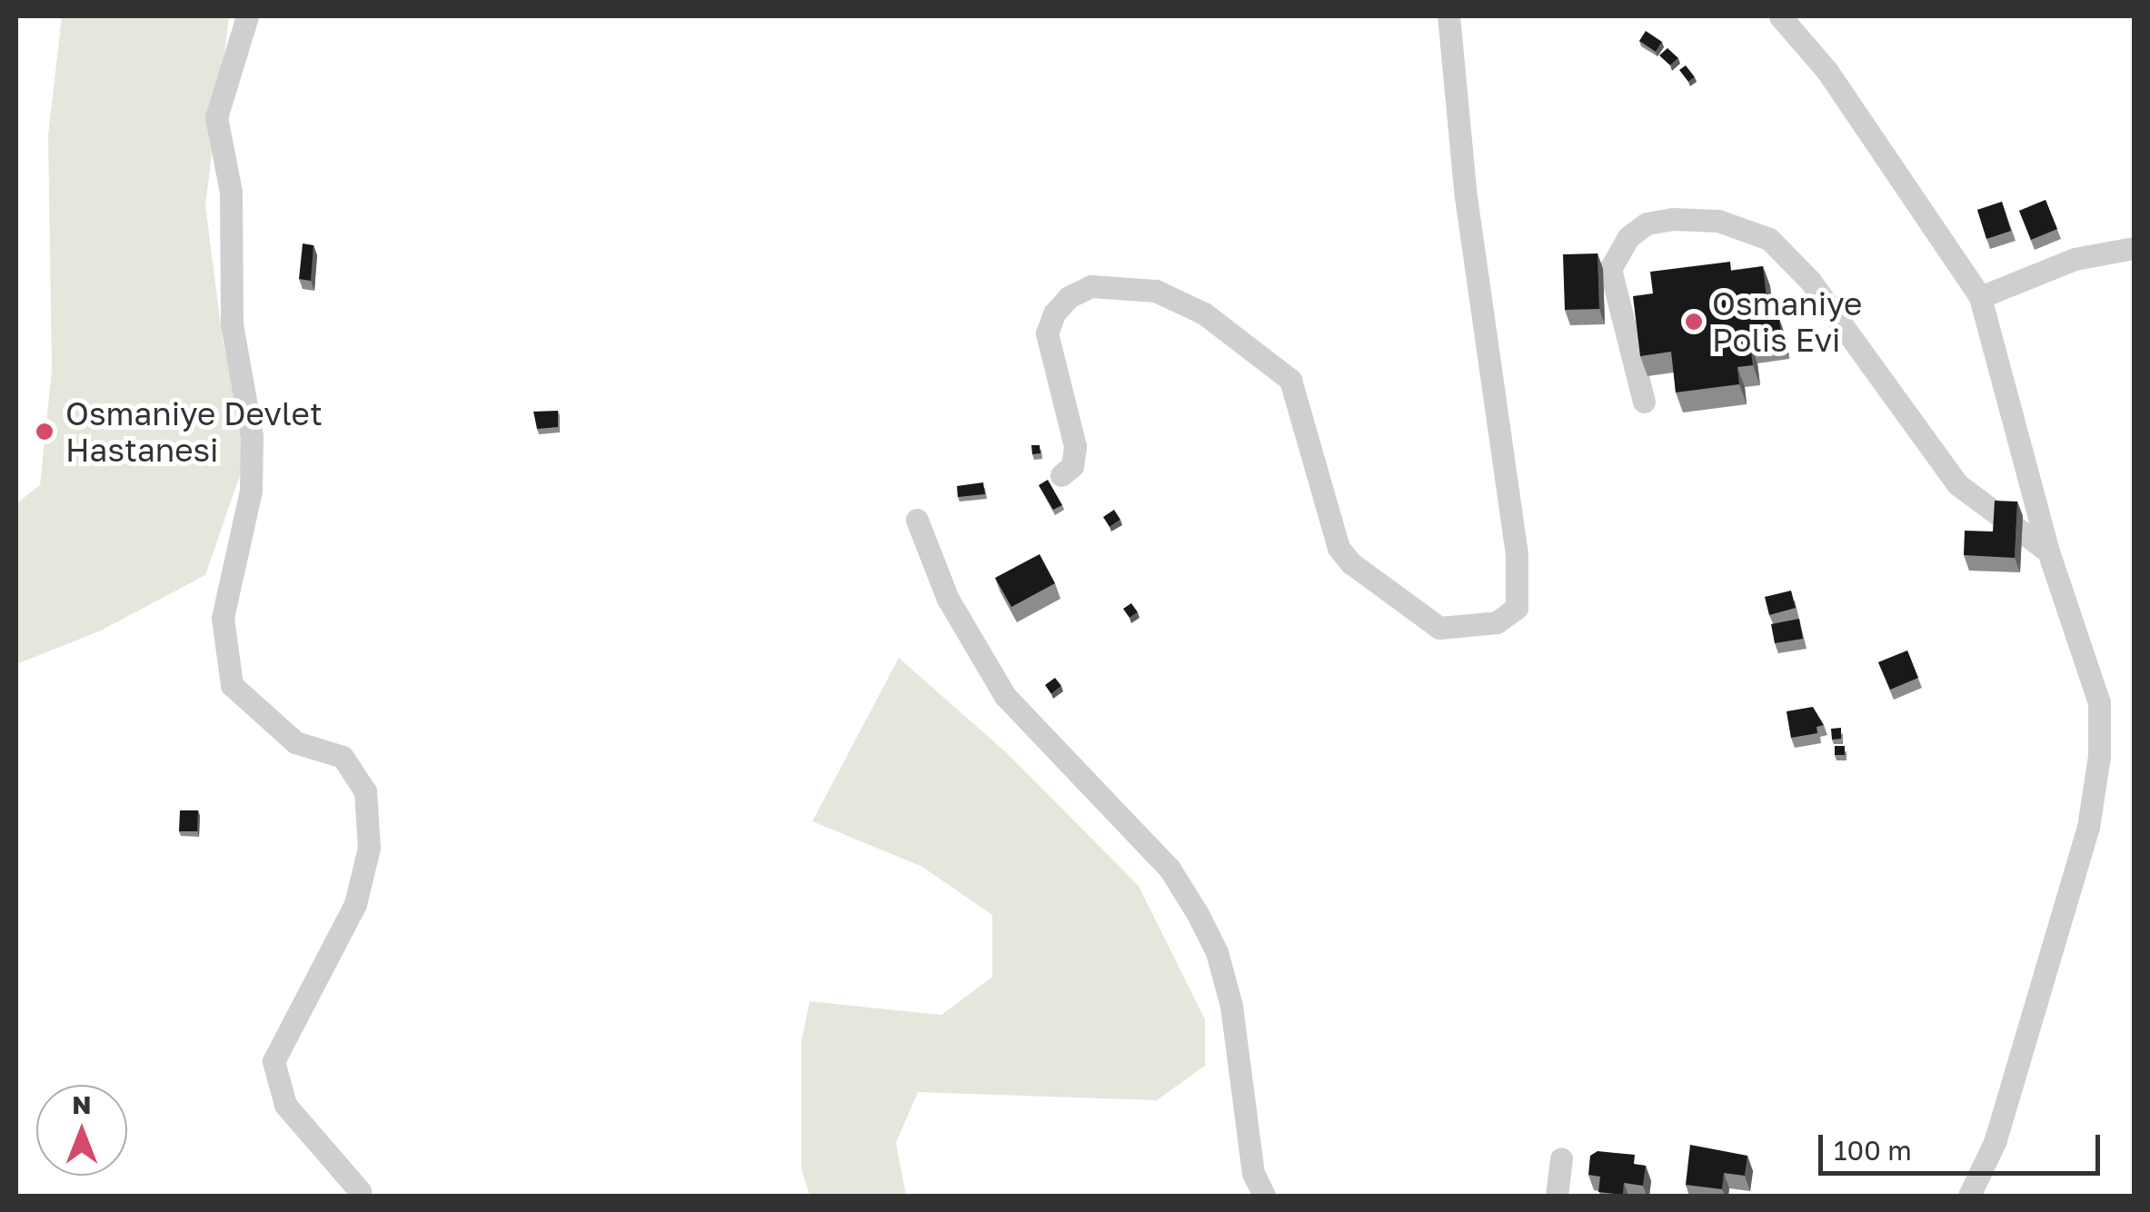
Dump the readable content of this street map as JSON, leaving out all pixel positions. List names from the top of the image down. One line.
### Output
{"places":["Osmaniye Polis Evi","Osmaniye Devlet Hastanesi"],"scale_bar":"100 m","north":"top"}
